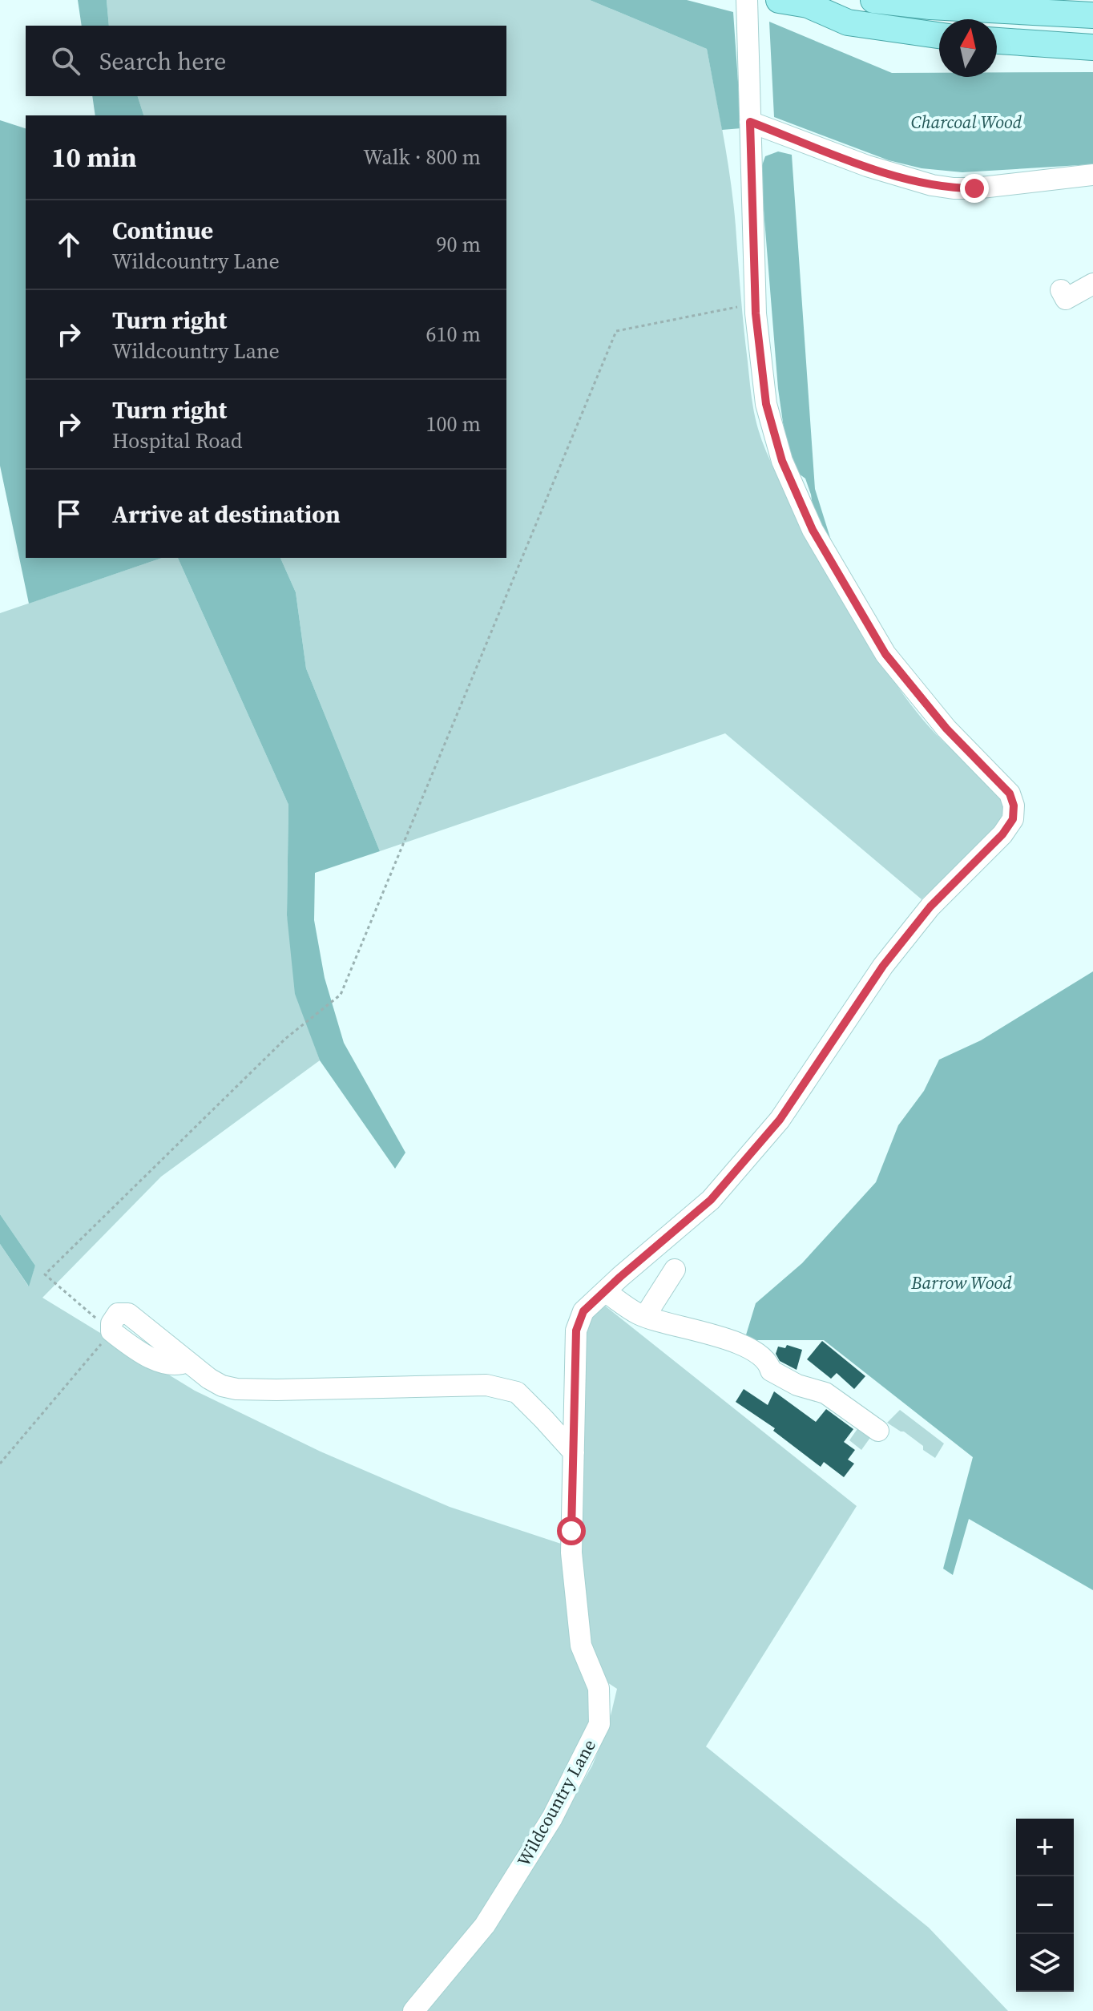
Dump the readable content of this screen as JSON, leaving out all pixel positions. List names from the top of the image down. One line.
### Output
{"streets":{"street":["Wildcountry Lane"]},"parks":["Charcoal Wood","Barrow Wood"],"north":"top","page":{"search":"Search here","heading":["10 min","Walk · 800 m"],"list":[["Continue","Wildcountry Lane","90 m"],["Turn right","Wildcountry Lane","610 m"],["Turn right","Hospital Road","100 m"],"Arrive at destination"],"map_buttons":["+","−"]}}
